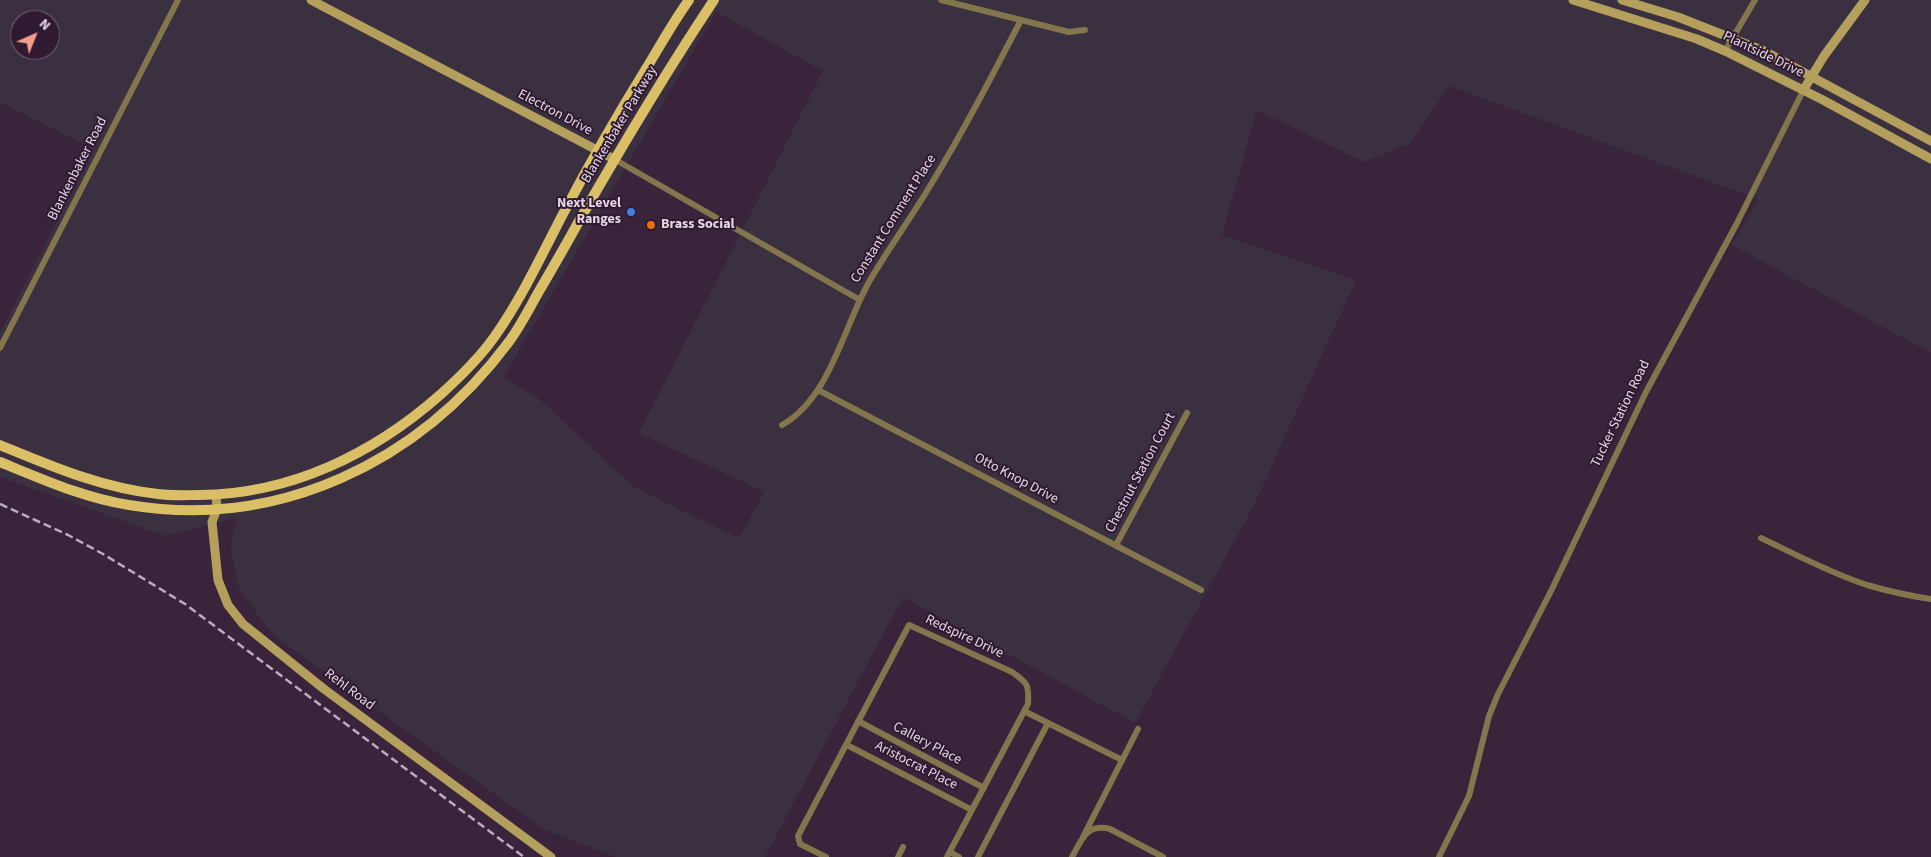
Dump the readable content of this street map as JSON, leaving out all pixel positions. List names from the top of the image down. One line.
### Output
{"streets":{"main road":["Blankenbaker Parkway"],"street":["Plantside Drive","Electron Drive","Blankenbaker Road","Constant Comment Place","Tucker Station Road","Chestnut Station Court","Otto Knop Drive","Redspire Drive","Rehl Road","Callery Place","Aristocrat Place"]},"crossings":[["Plantside Drive","Tucker Station Road"],["Electron Drive","Blankenbaker Parkway"],["Electron Drive","Constant Comment Place"],["Blankenbaker Parkway","Rehl Road"],["Constant Comment Place","Otto Knop Drive"],["Chestnut Station Court","Otto Knop Drive"],["Redspire Drive","Callery Place"],["Redspire Drive","Aristocrat Place"]],"places":["Next Level Ranges","Brass Social"],"north":"top right"}
